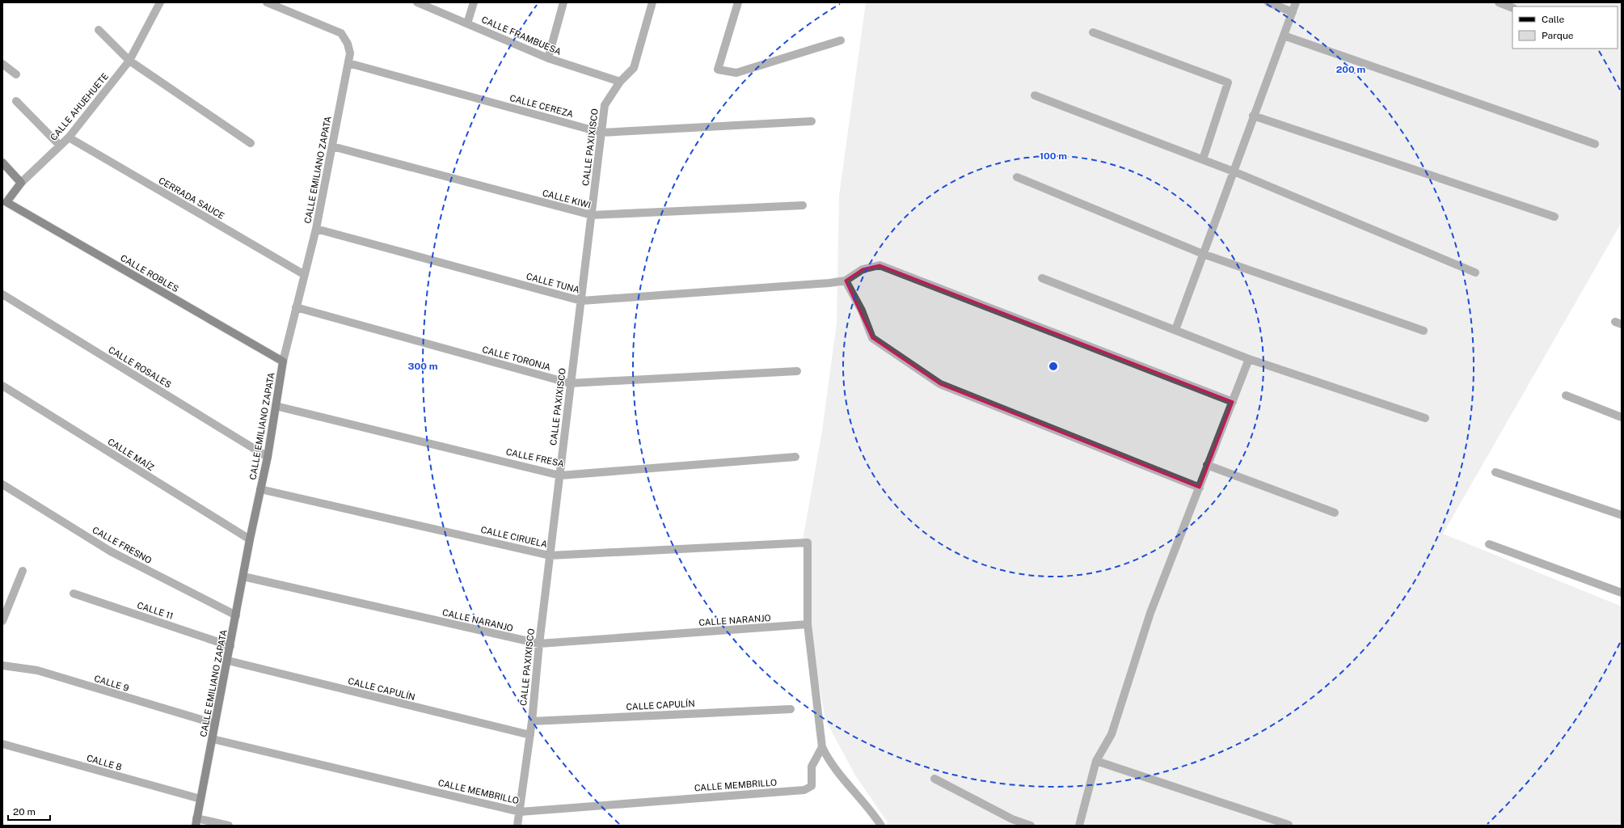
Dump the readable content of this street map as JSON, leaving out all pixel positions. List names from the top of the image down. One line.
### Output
{"streets":{"main road":["CALLE AHUEHUETE","CALLE EMILIANO ZAPATA","CALLE ROBLES"],"street":["CALLE FRAMBUESA","CALLE CEREZA","CALLE PAXIXISCO","CERRADA SAUCE","CALLE KIWI","CALLE TUNA","CALLE TORONJA","CALLE ROSALES","CALLE MAÍZ","CALLE FRESA","CALLE CIRUELA","CALLE FRESNO","CALLE 11","CALLE NARANJO","CALLE 9","CALLE CAPULÍN","CALLE 8","CALLE MEMBRILLO"]},"crossings":[["CALLE FRAMBUESA","CALLE PAXIXISCO"],["CALLE CEREZA","CALLE PAXIXISCO"],["CALLE CEREZA","CALLE EMILIANO ZAPATA"],["CALLE AHUEHUETE","CERRADA SAUCE"],["CALLE AHUEHUETE","CALLE ROBLES"],["CALLE PAXIXISCO","CALLE KIWI"],["CALLE PAXIXISCO","CALLE TUNA"],["CALLE PAXIXISCO","CALLE TORONJA"],["CALLE PAXIXISCO","CALLE FRESA"],["CALLE PAXIXISCO","CALLE CIRUELA"],["CALLE PAXIXISCO","CALLE NARANJO"],["CALLE PAXIXISCO","CALLE CAPULÍN"],["CALLE PAXIXISCO","CALLE MEMBRILLO"],["CALLE EMILIANO ZAPATA","CERRADA SAUCE"],["CALLE EMILIANO ZAPATA","CALLE KIWI"],["CALLE EMILIANO ZAPATA","CALLE ROBLES"],["CALLE EMILIANO ZAPATA","CALLE TUNA"],["CALLE EMILIANO ZAPATA","CALLE TORONJA"],["CALLE EMILIANO ZAPATA","CALLE ROSALES"],["CALLE EMILIANO ZAPATA","CALLE MAÍZ"],["CALLE EMILIANO ZAPATA","CALLE FRESA"],["CALLE EMILIANO ZAPATA","CALLE CIRUELA"],["CALLE EMILIANO ZAPATA","CALLE FRESNO"],["CALLE EMILIANO ZAPATA","CALLE 11"],["CALLE EMILIANO ZAPATA","CALLE NARANJO"],["CALLE EMILIANO ZAPATA","CALLE 9"],["CALLE EMILIANO ZAPATA","CALLE CAPULÍN"],["CALLE EMILIANO ZAPATA","CALLE 8"],["CALLE EMILIANO ZAPATA","CALLE MEMBRILLO"],["CALLE CIRUELA","CALLE NARANJO"]],"legend":["Calle","Parque"],"scale_bar":"20 m","rings":["200 m","100 m","300 m"]}
